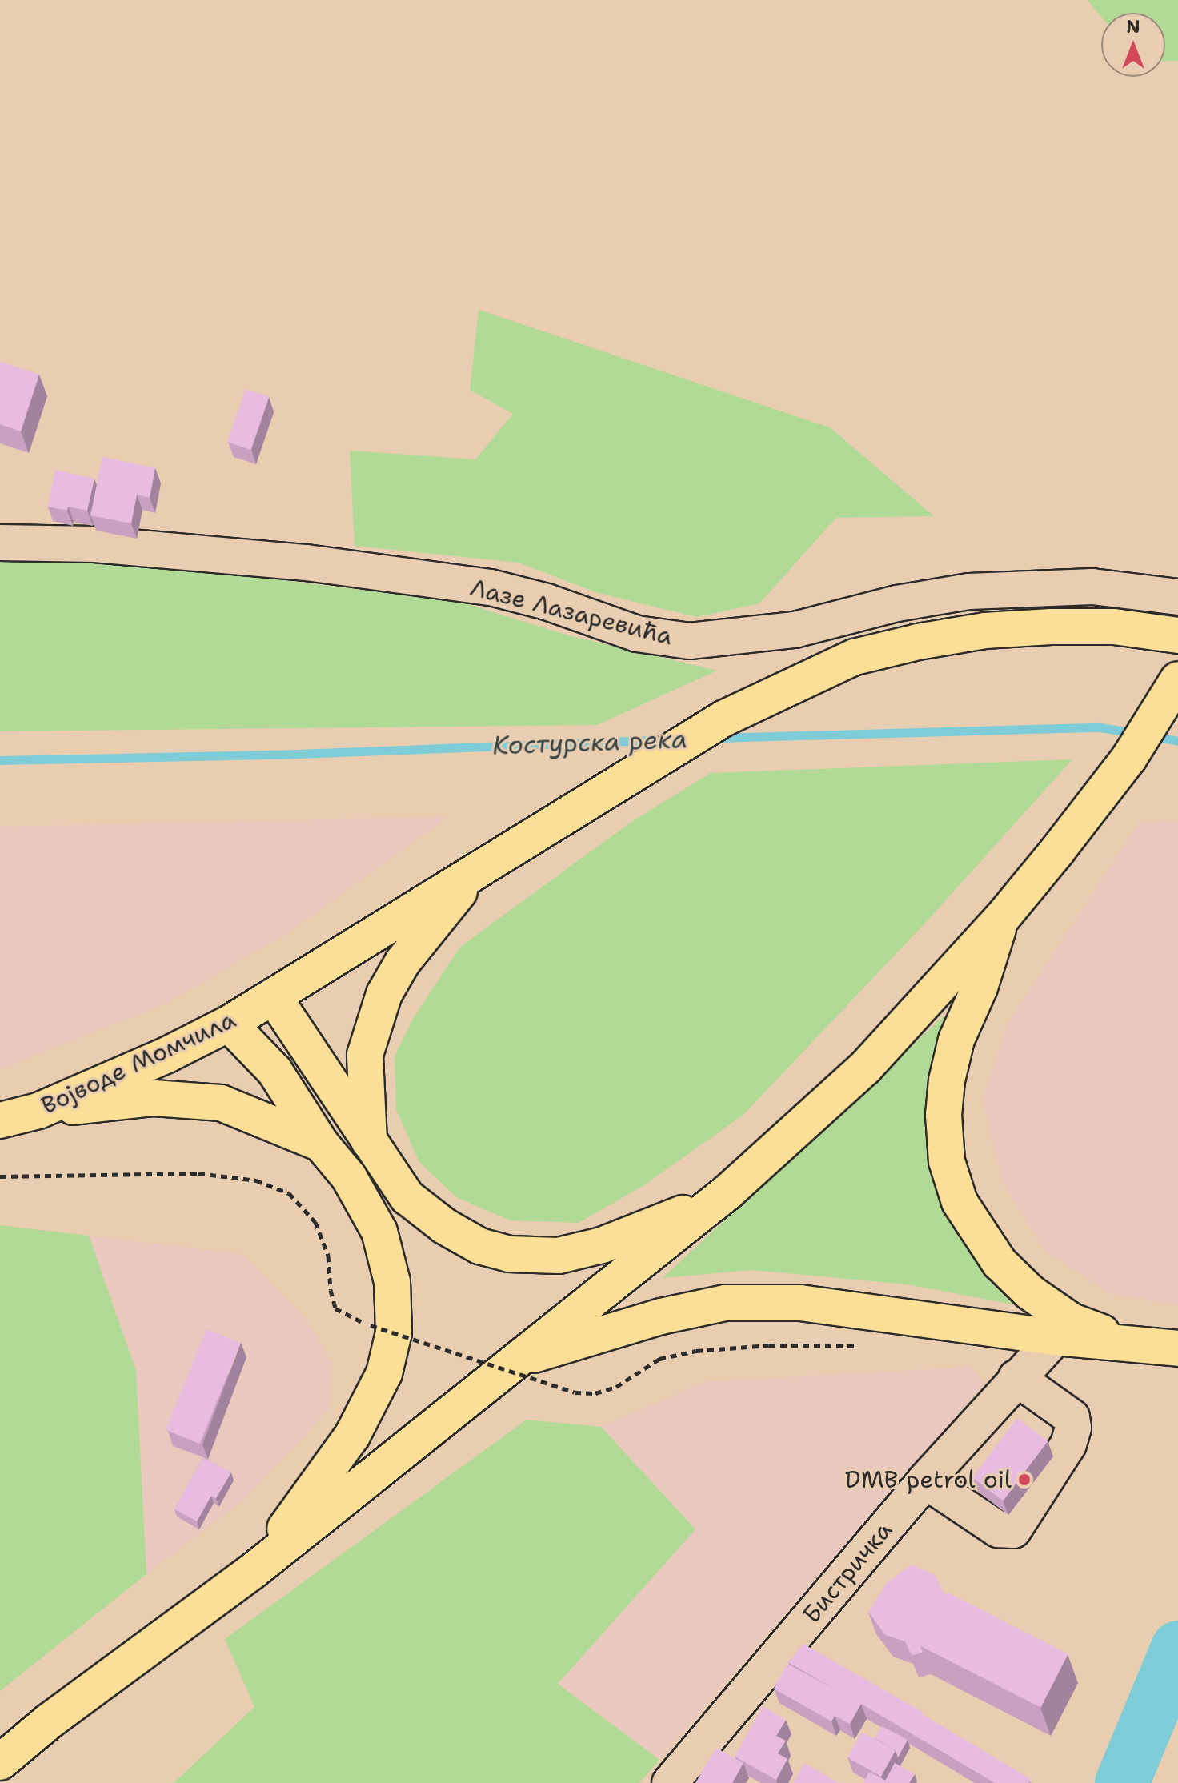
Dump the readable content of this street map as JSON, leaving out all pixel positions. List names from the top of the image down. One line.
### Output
{"streets":{"main road":["Војводе Момчила"],"street":["Лазе Лазаревића","Бистричка"]},"water":["Костурска река"],"places":["DMB petrol oil"],"north":"top"}
